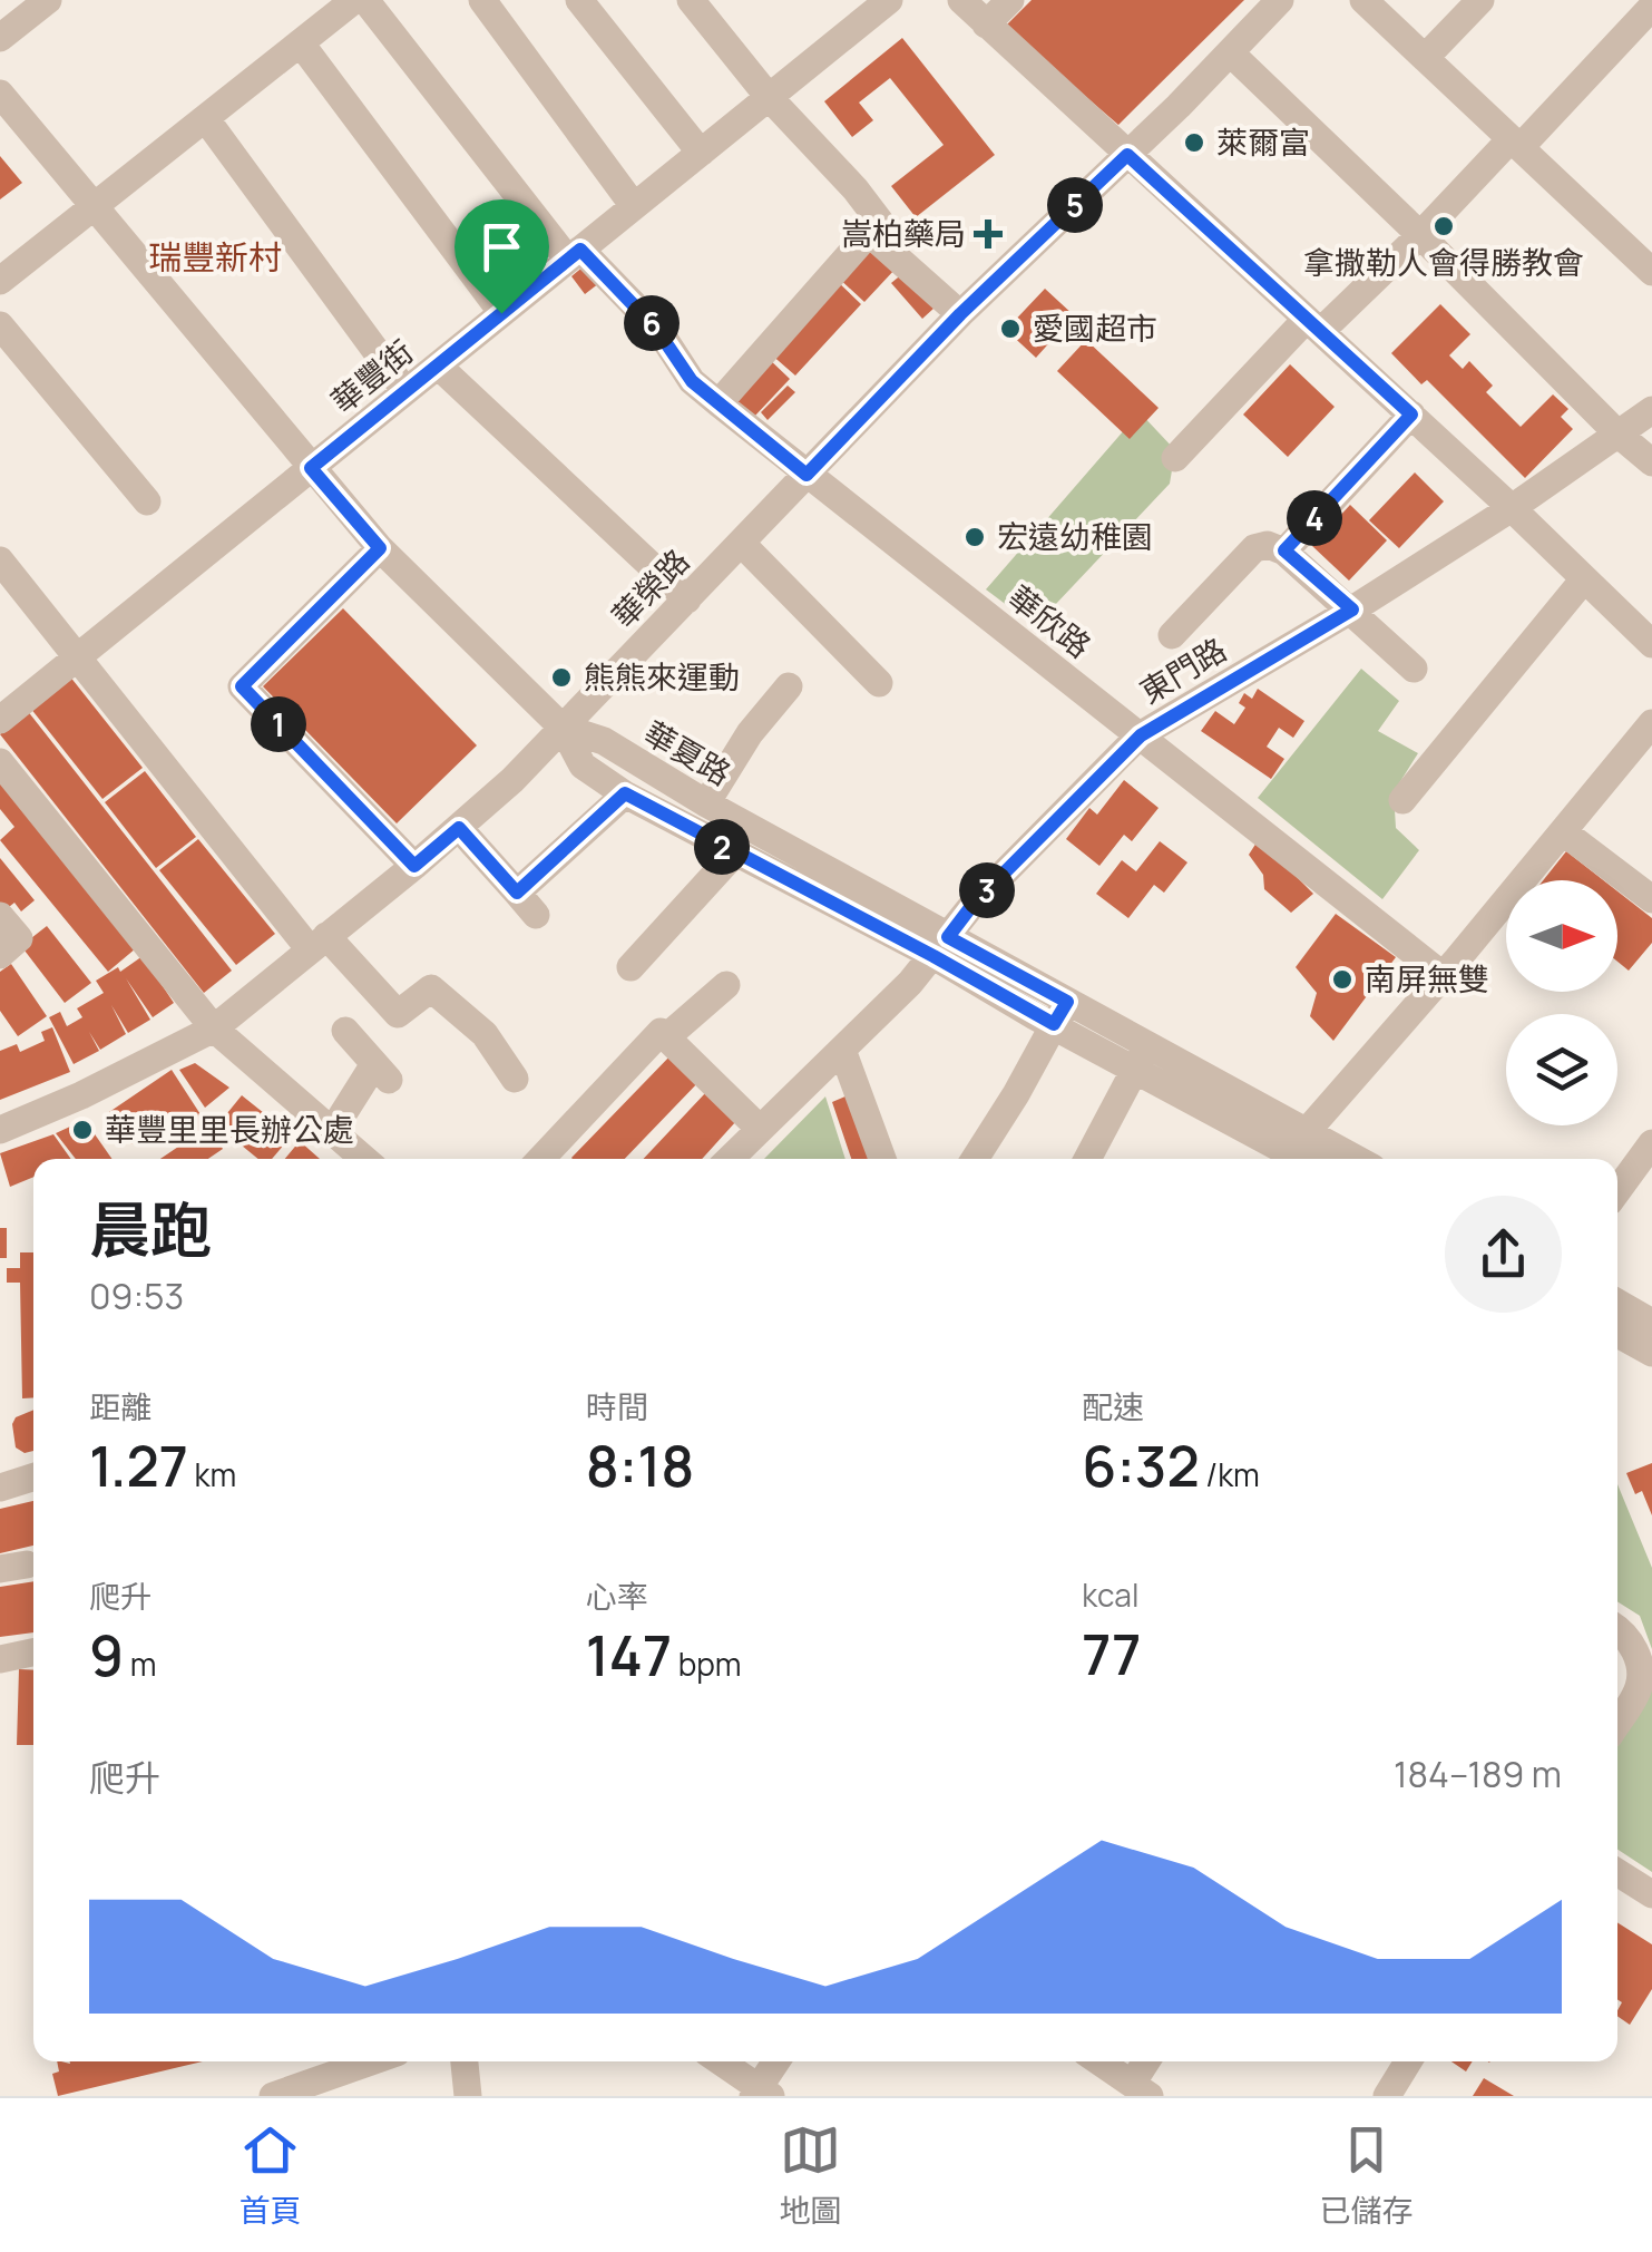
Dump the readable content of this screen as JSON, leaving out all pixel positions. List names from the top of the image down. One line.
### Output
{"streets":{"street":["華豐街","華榮路","華欣路","東門路","華夏路"]},"crossings":[["華豐街","華欣路"],["華榮路","華欣路"],["華榮路","華夏路"],["華欣路","東門路"],["東門路","華夏路"]],"districts":["瑞豐新村"],"places":{"other":["萊爾富","拿撒勒人會得勝教會","愛國超市","宏遠幼稚園","熊熊來運動","南屏無雙","華豐里里長辦公處"],"health":["嵩柏藥局"]},"north":"right","page":{"pins":["5","6","4","1","2","3"],"heading":["晨跑","09:53"],"stats":[["距離","1.27 km"],["時間","8:18"],["配速","6:32 /km"],["爬升","9 m"],["心率","147 bpm"],["kcal","77"]],"chart":["爬升","184–189 m"],"tabs":["首頁","地圖","已儲存"]}}
